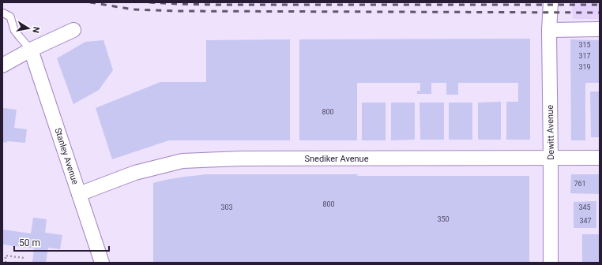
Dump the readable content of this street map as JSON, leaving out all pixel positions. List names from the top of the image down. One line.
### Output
{"streets":{"street":["Dewitt Avenue","Stanley Avenue","Snediker Avenue"]},"crossings":[["Dewitt Avenue","Snediker Avenue"],["Stanley Avenue","Snediker Avenue"]],"house_numbers":["315","317","319","800","761","800","303","345","350","347"],"scale_bar":"50 m","north":"right"}
